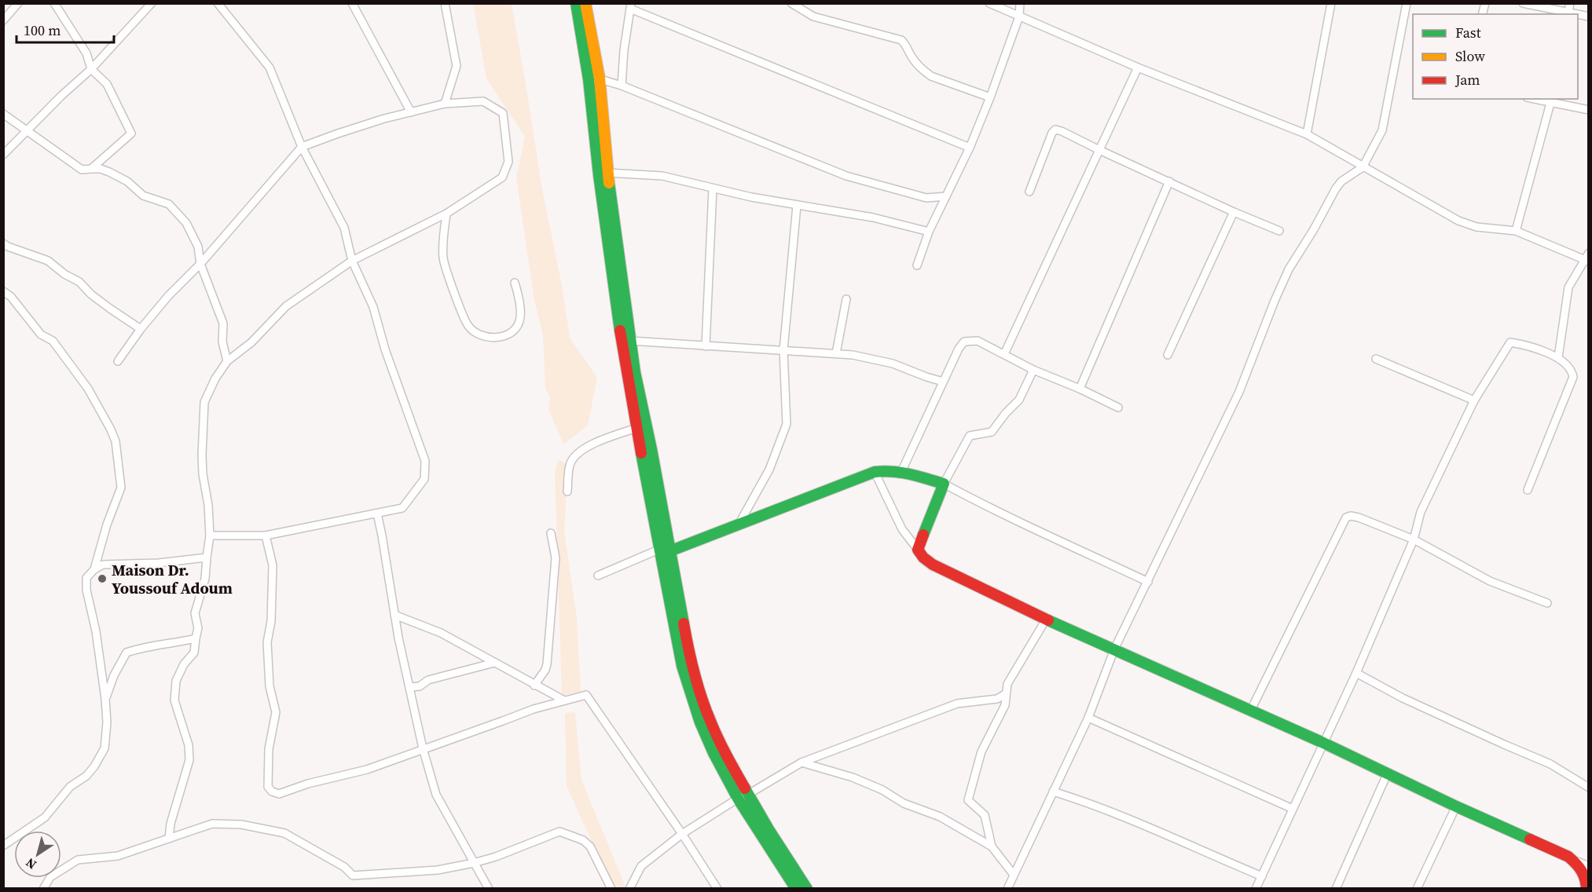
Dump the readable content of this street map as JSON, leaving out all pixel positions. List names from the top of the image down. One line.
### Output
{"places":["Maison Dr. Youssouf Adoum"],"legend":["Fast","Slow","Jam"],"scale_bar":"100 m","north":"bottom left"}
